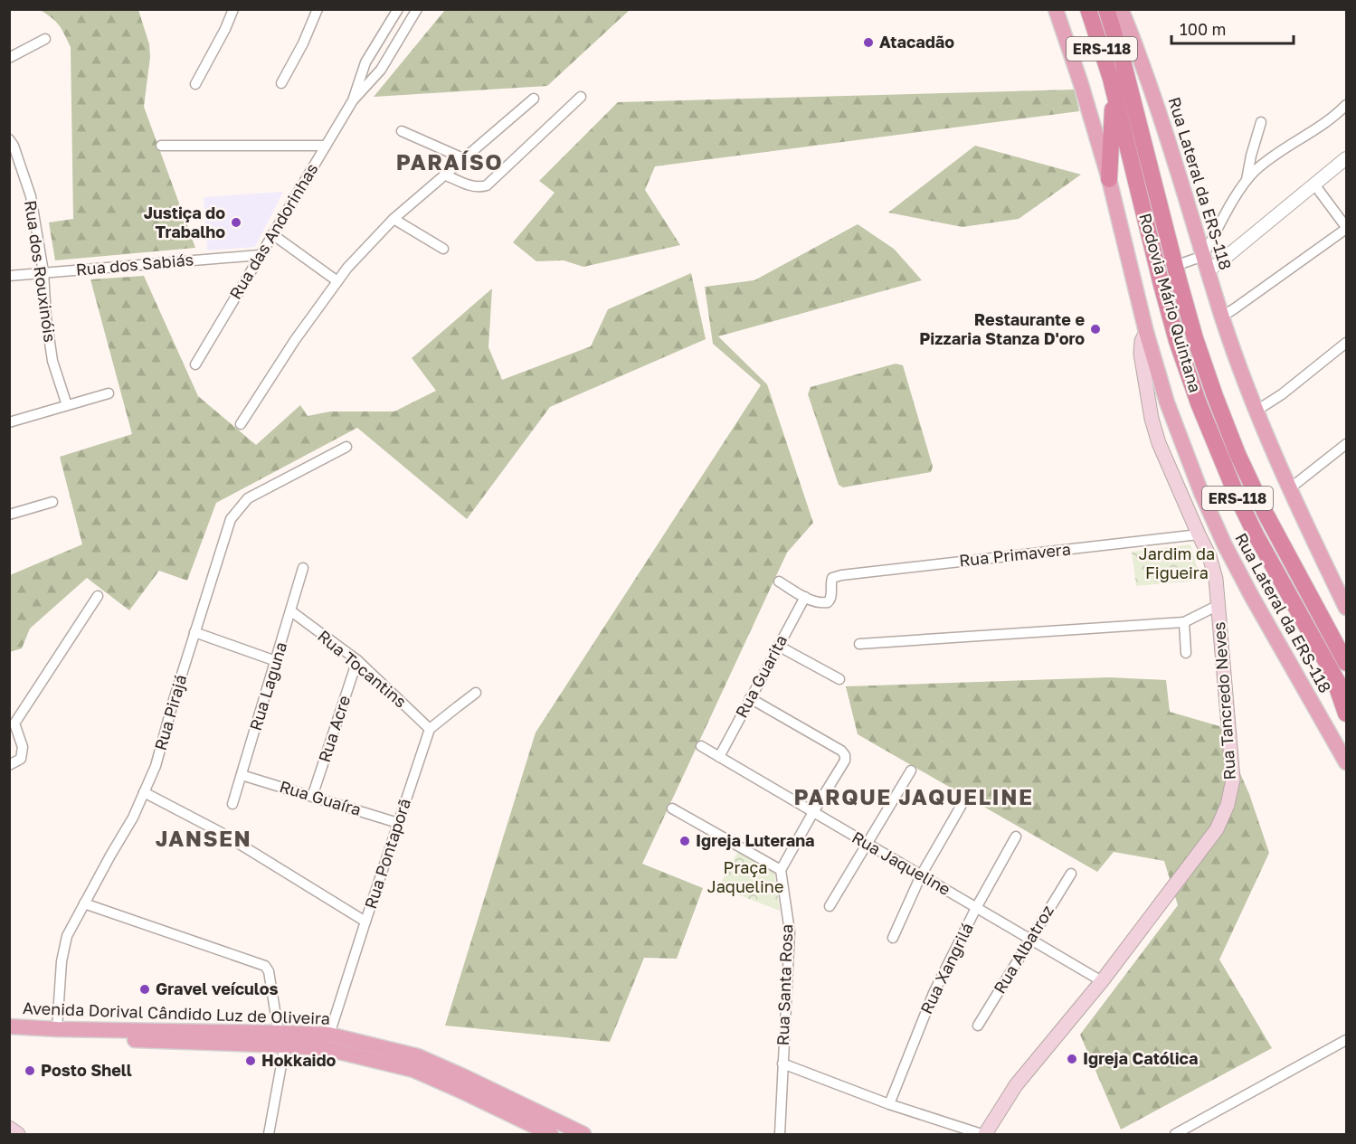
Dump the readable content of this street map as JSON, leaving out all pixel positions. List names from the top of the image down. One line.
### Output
{"streets":{"highway":["ERS-118","Rodovia Mário Quintana"],"main road":["Rua Lateral da ERS-118","Rua Tancredo Neves","Avenida Dorival Cândido Luz de Oliveira"],"street":["Rua das Andorinhas","Rua dos Sabiás","Rua dos Rouxinóis","Rua Primavera","Rua Tocantins","Rua Guarita","Rua Laguna","Rua Pirajá","Rua Acre","Rua Guaíra","Rua Pontaporã","Rua Jaqueline","Rua Albatroz","Rua Xangrilá","Rua Santa Rosa"]},"crossings":[["Rua Lateral da ERS-118","Rua Tancredo Neves"],["Rua das Andorinhas","Rua dos Sabiás"],["Rua dos Sabiás","Rua dos Rouxinóis"],["Rua Primavera","Rua Guarita"],["Rua Primavera","Rua Tancredo Neves"],["Rua Tocantins","Rua Laguna"],["Rua Tocantins","Rua Acre"],["Rua Tocantins","Rua Pontaporã"],["Rua Guarita","Rua Jaqueline"],["Rua Laguna","Rua Guaíra"],["Rua Tancredo Neves","Rua Jaqueline"],["Rua Pirajá","Avenida Dorival Cândido Luz de Oliveira"],["Rua Acre","Rua Guaíra"],["Rua Guaíra","Rua Pontaporã"],["Rua Pontaporã","Avenida Dorival Cândido Luz de Oliveira"],["Rua Jaqueline","Rua Albatroz"],["Rua Jaqueline","Rua Xangrilá"]],"districts":["PARAÍSO","PARQUE JAQUELINE","JANSEN"],"parks":["Jardim da Figueira","Praça Jaqueline"],"places":["Atacadão","Justiça do Trabalho","Restaurante e Pizzaria Stanza D'oro","Igreja Luterana","Gravel veículos","Igreja Católica","Hokkaido","Posto Shell"],"scale_bar":"100 m"}
